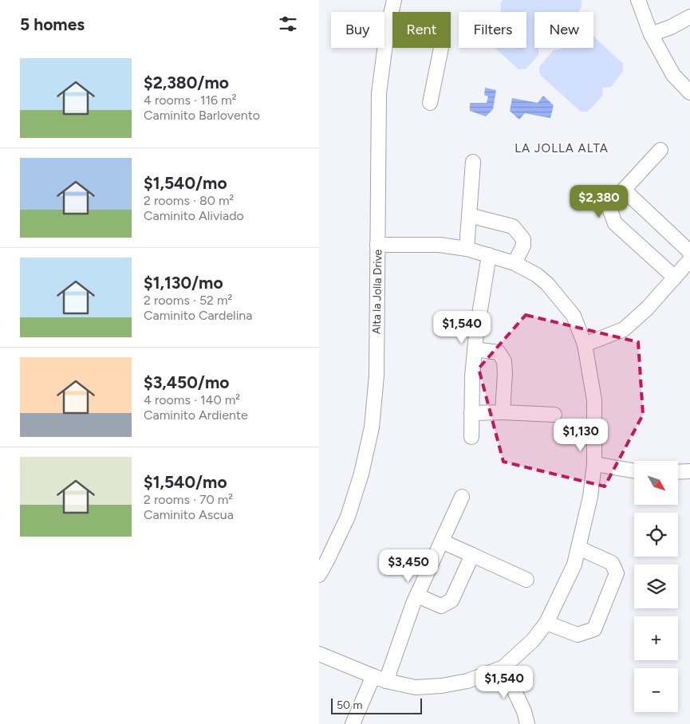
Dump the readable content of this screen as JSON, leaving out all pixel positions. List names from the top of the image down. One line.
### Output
{"streets":{"street":["Alta la Jolla Drive"]},"districts":["LA JOLLA ALTA"],"scale_bar":"50 m","north":"bottom right","page":{"heading":"5 homes","chip":["Buy","Rent","Filters","New"],"list":[{"name":"$2,380/mo","note":"4 rooms · 116 m² · Caminito Barlovento"},{"name":"$1,540/mo","note":"2 rooms · 80 m² · Caminito Aliviado"},{"name":"$1,130/mo","note":"2 rooms · 52 m² · Caminito Cardelina"},{"name":"$3,450/mo","note":"4 rooms · 140 m² · Caminito Ardiente"},{"name":"$1,540/mo","note":"2 rooms · 70 m² · Caminito Ascua"}],"price":["$2,380","$1,540","$1,130","$3,450","$1,540"],"map_buttons":["+","−"],"scale":"50 m"}}
